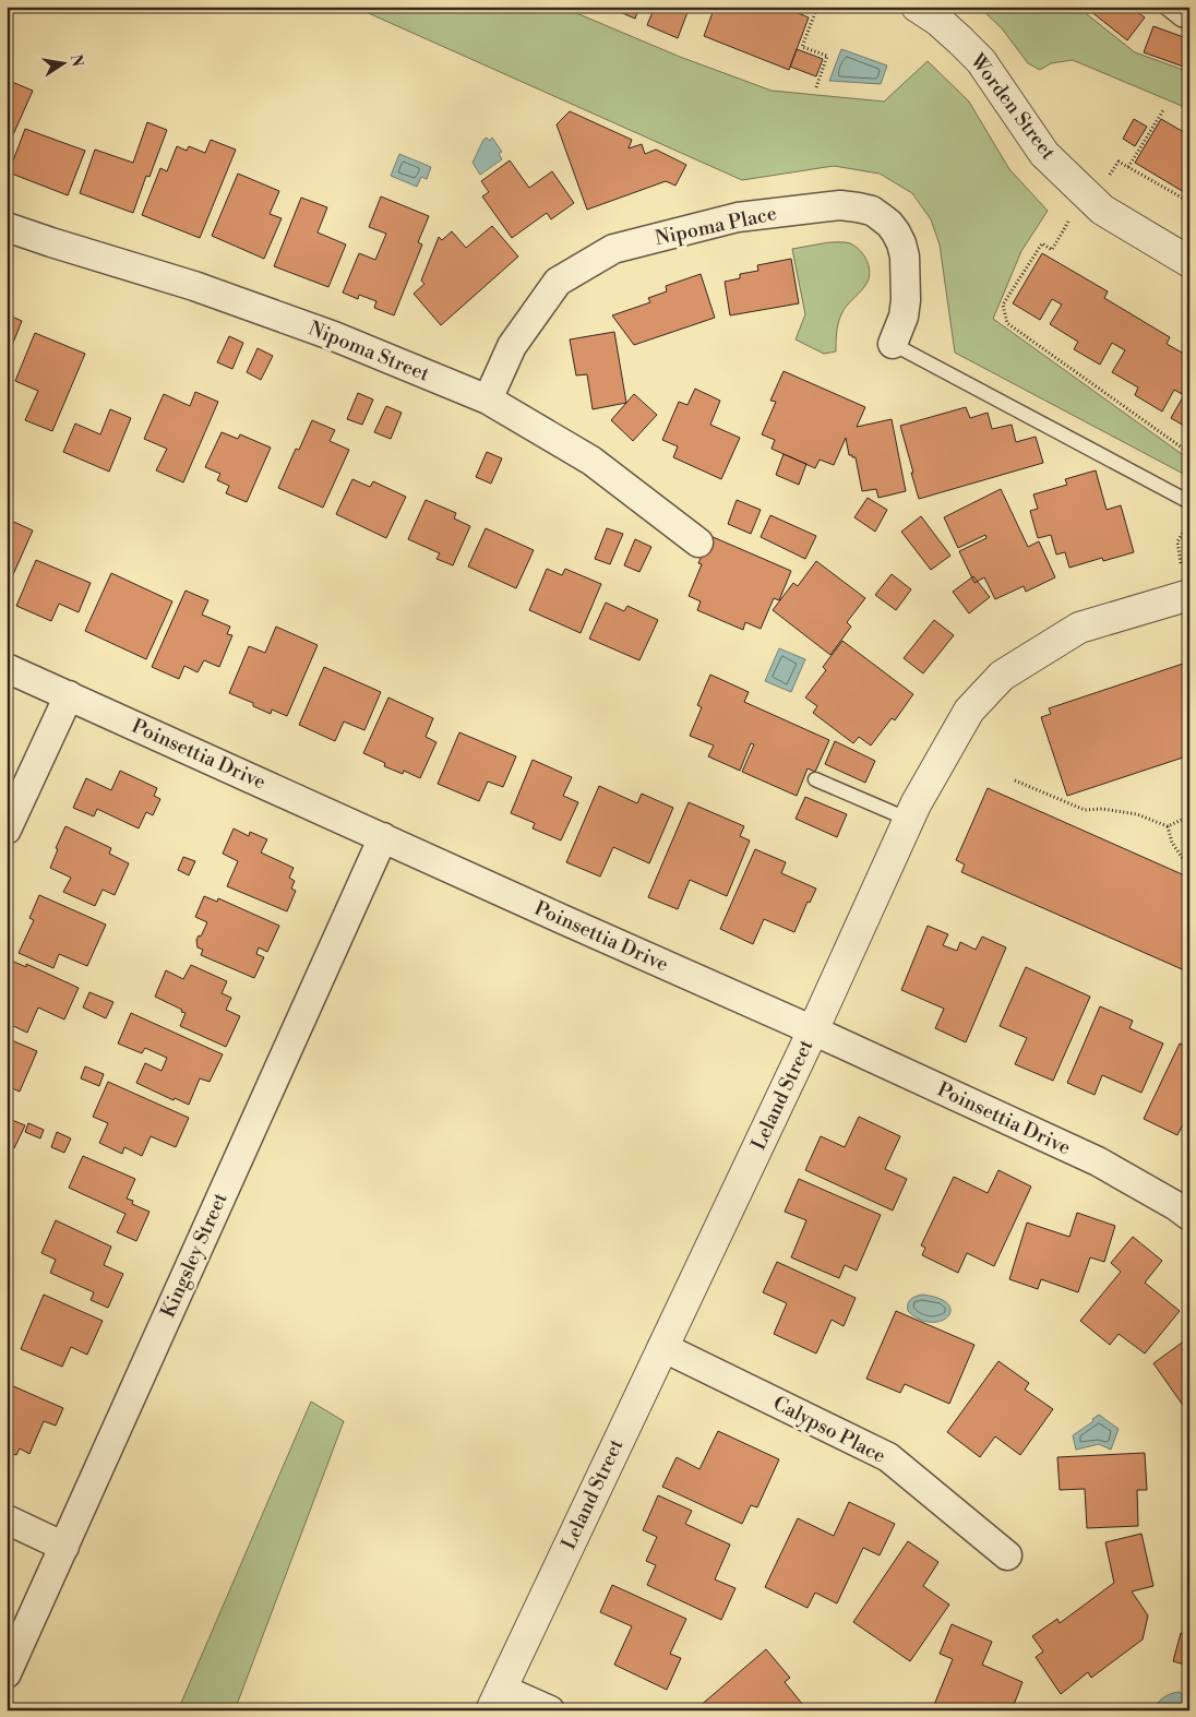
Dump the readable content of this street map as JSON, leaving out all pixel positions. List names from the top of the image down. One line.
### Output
{"streets":{"street":["Worden Street","Nipoma Place","Nipoma Street","Poinsettia Drive","Leland Street","Kingsley Street","Calypso Place"]},"crossings":[["Nipoma Place","Nipoma Street"],["Poinsettia Drive","Leland Street"],["Poinsettia Drive","Kingsley Street"],["Leland Street","Calypso Place"]],"north":"right"}
